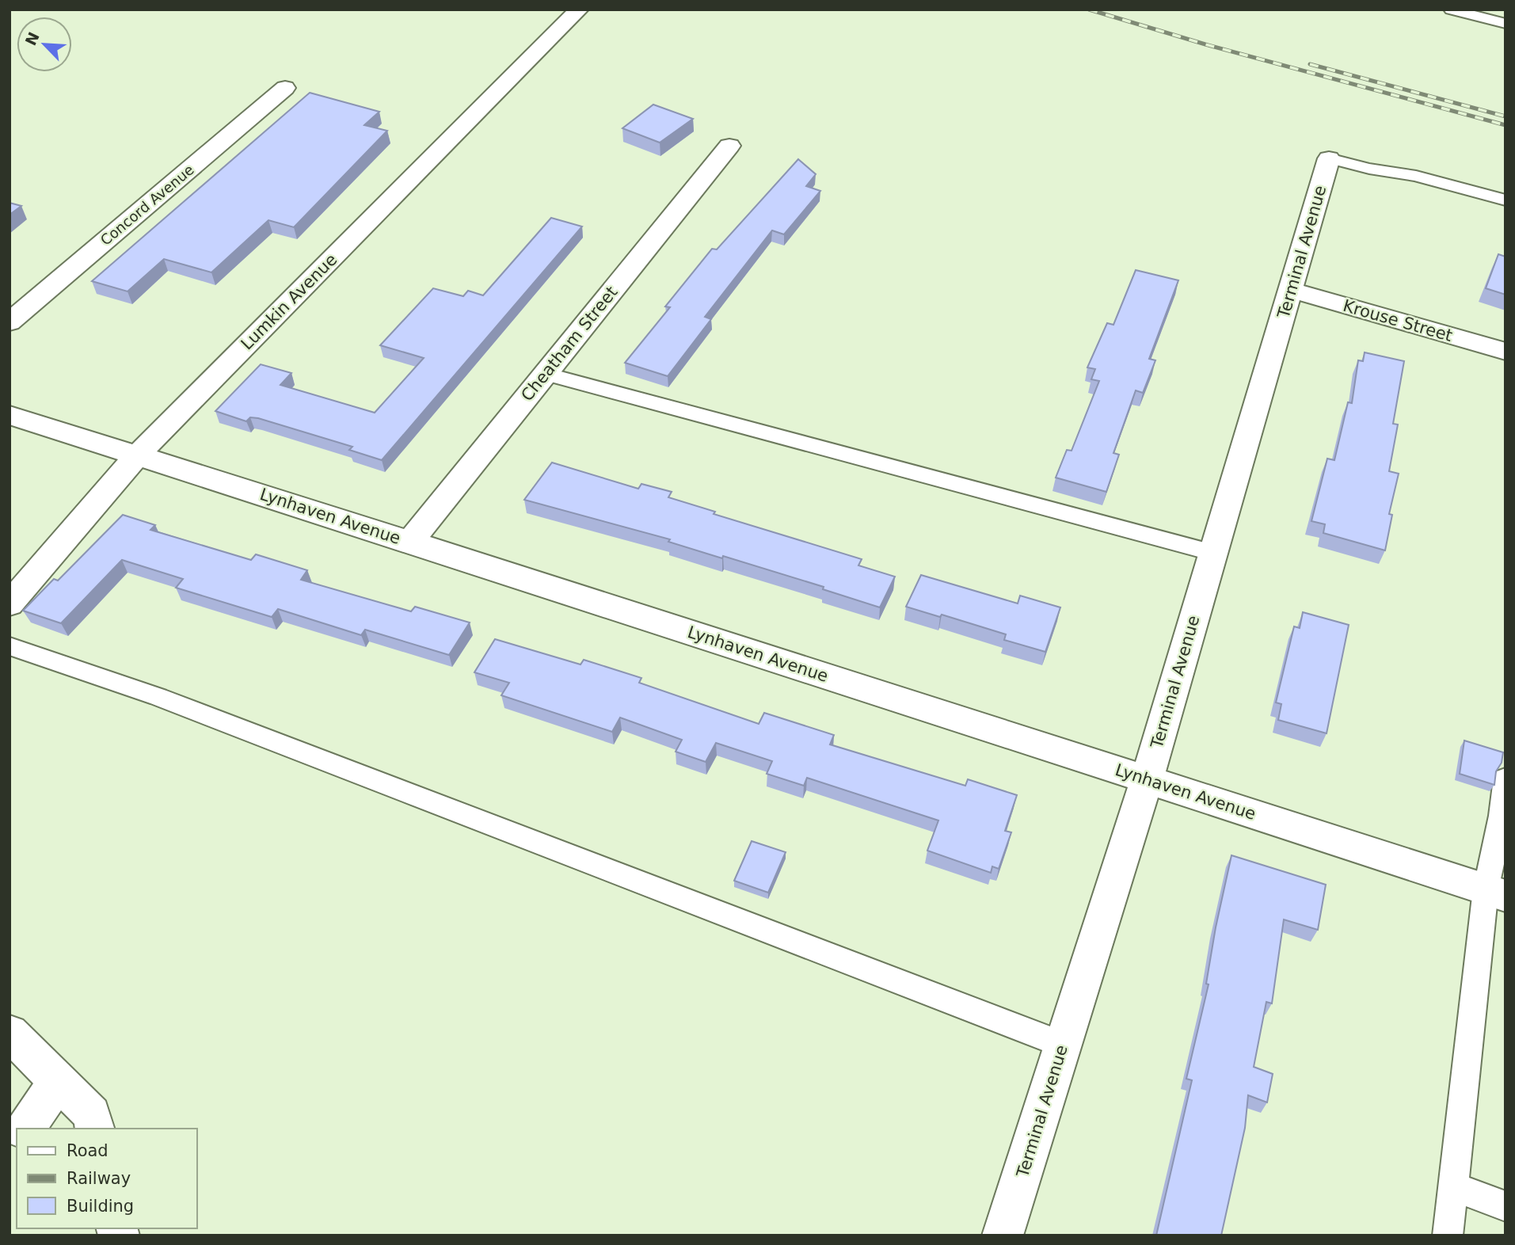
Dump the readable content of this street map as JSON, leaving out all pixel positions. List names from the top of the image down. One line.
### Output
{"streets":{"street":["Concord Avenue","Terminal Avenue","Lumkin Avenue","Krouse Street","Cheatham Street","Lynhaven Avenue"]},"crossings":[["Terminal Avenue","Krouse Street"],["Terminal Avenue","Lynhaven Avenue"],["Lumkin Avenue","Lynhaven Avenue"],["Cheatham Street","Lynhaven Avenue"]],"legend":["Road","Railway","Building"],"north":"top left"}
